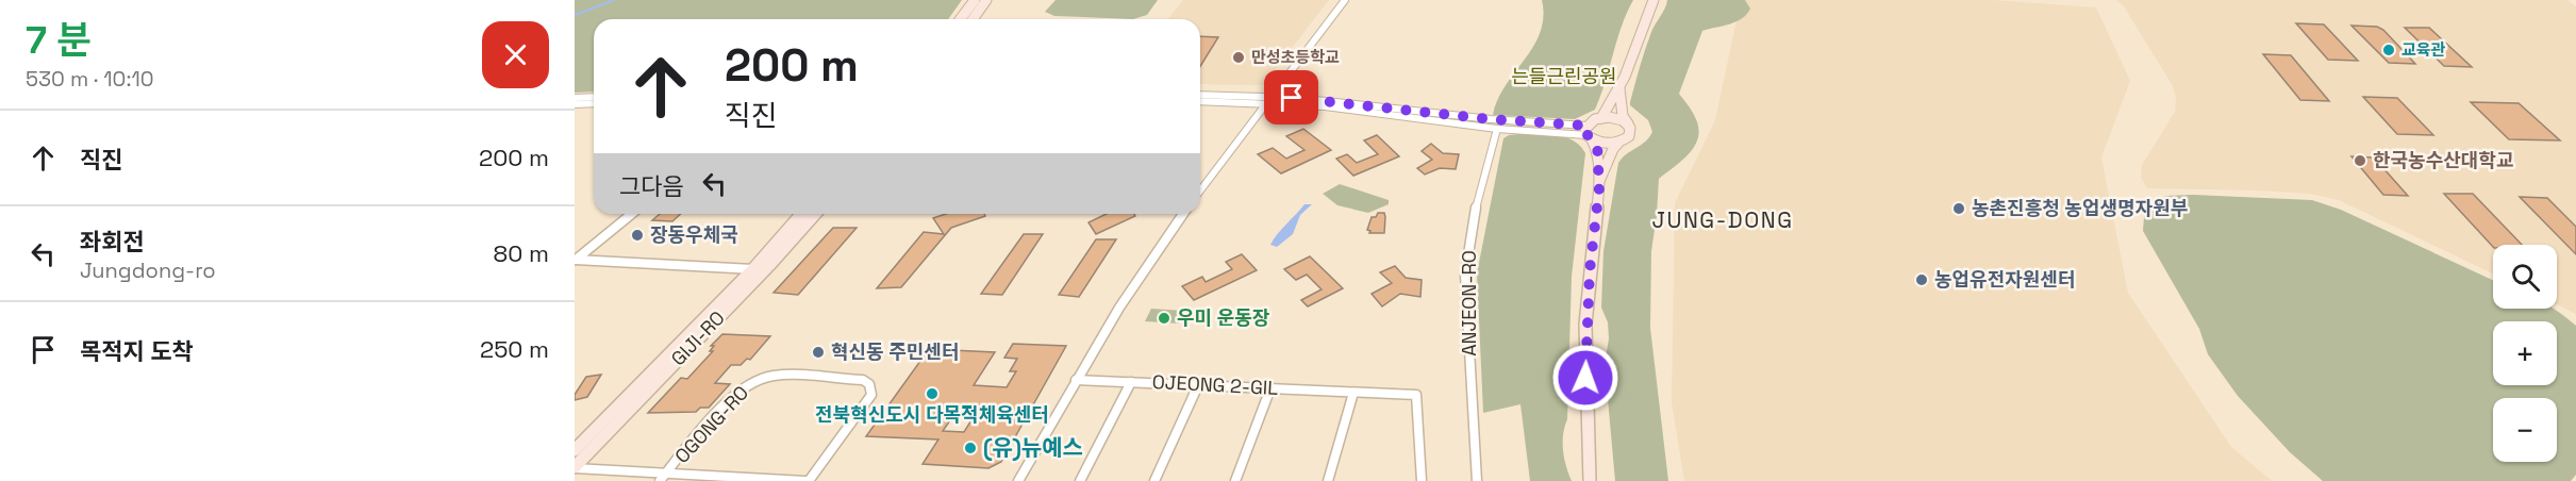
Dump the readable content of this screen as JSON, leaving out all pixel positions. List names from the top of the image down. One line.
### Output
{"streets":{"street":["ANJEON-RO","GIJI-RO","OJEONG 2-GIL","OGONG-RO"]},"crossings":[["GIJI-RO","OGONG-RO"]],"districts":["JUNG-DONG"],"parks":["는들근린공원"],"places":["교육관","만성초등학교","한국농수산대학교","농촌진흥청 농업생명자원부","장동우체국","농업유전자원센터","우미 운동장","혁신동 주민센터","전북혁신도시 다목적체육센터","(유)뉴예스"],"page":{"heading":["7 분","530 m · 10:10"],"turn":["200 m","직진"],"list":[{"name":"직진","value":"200 m"},{"name":"좌회전","note":"Jungdong-ro","value":"80 m"},{"name":"목적지 도착","value":"250 m"}],"then":"그다음","map_buttons":["+","−"]}}
